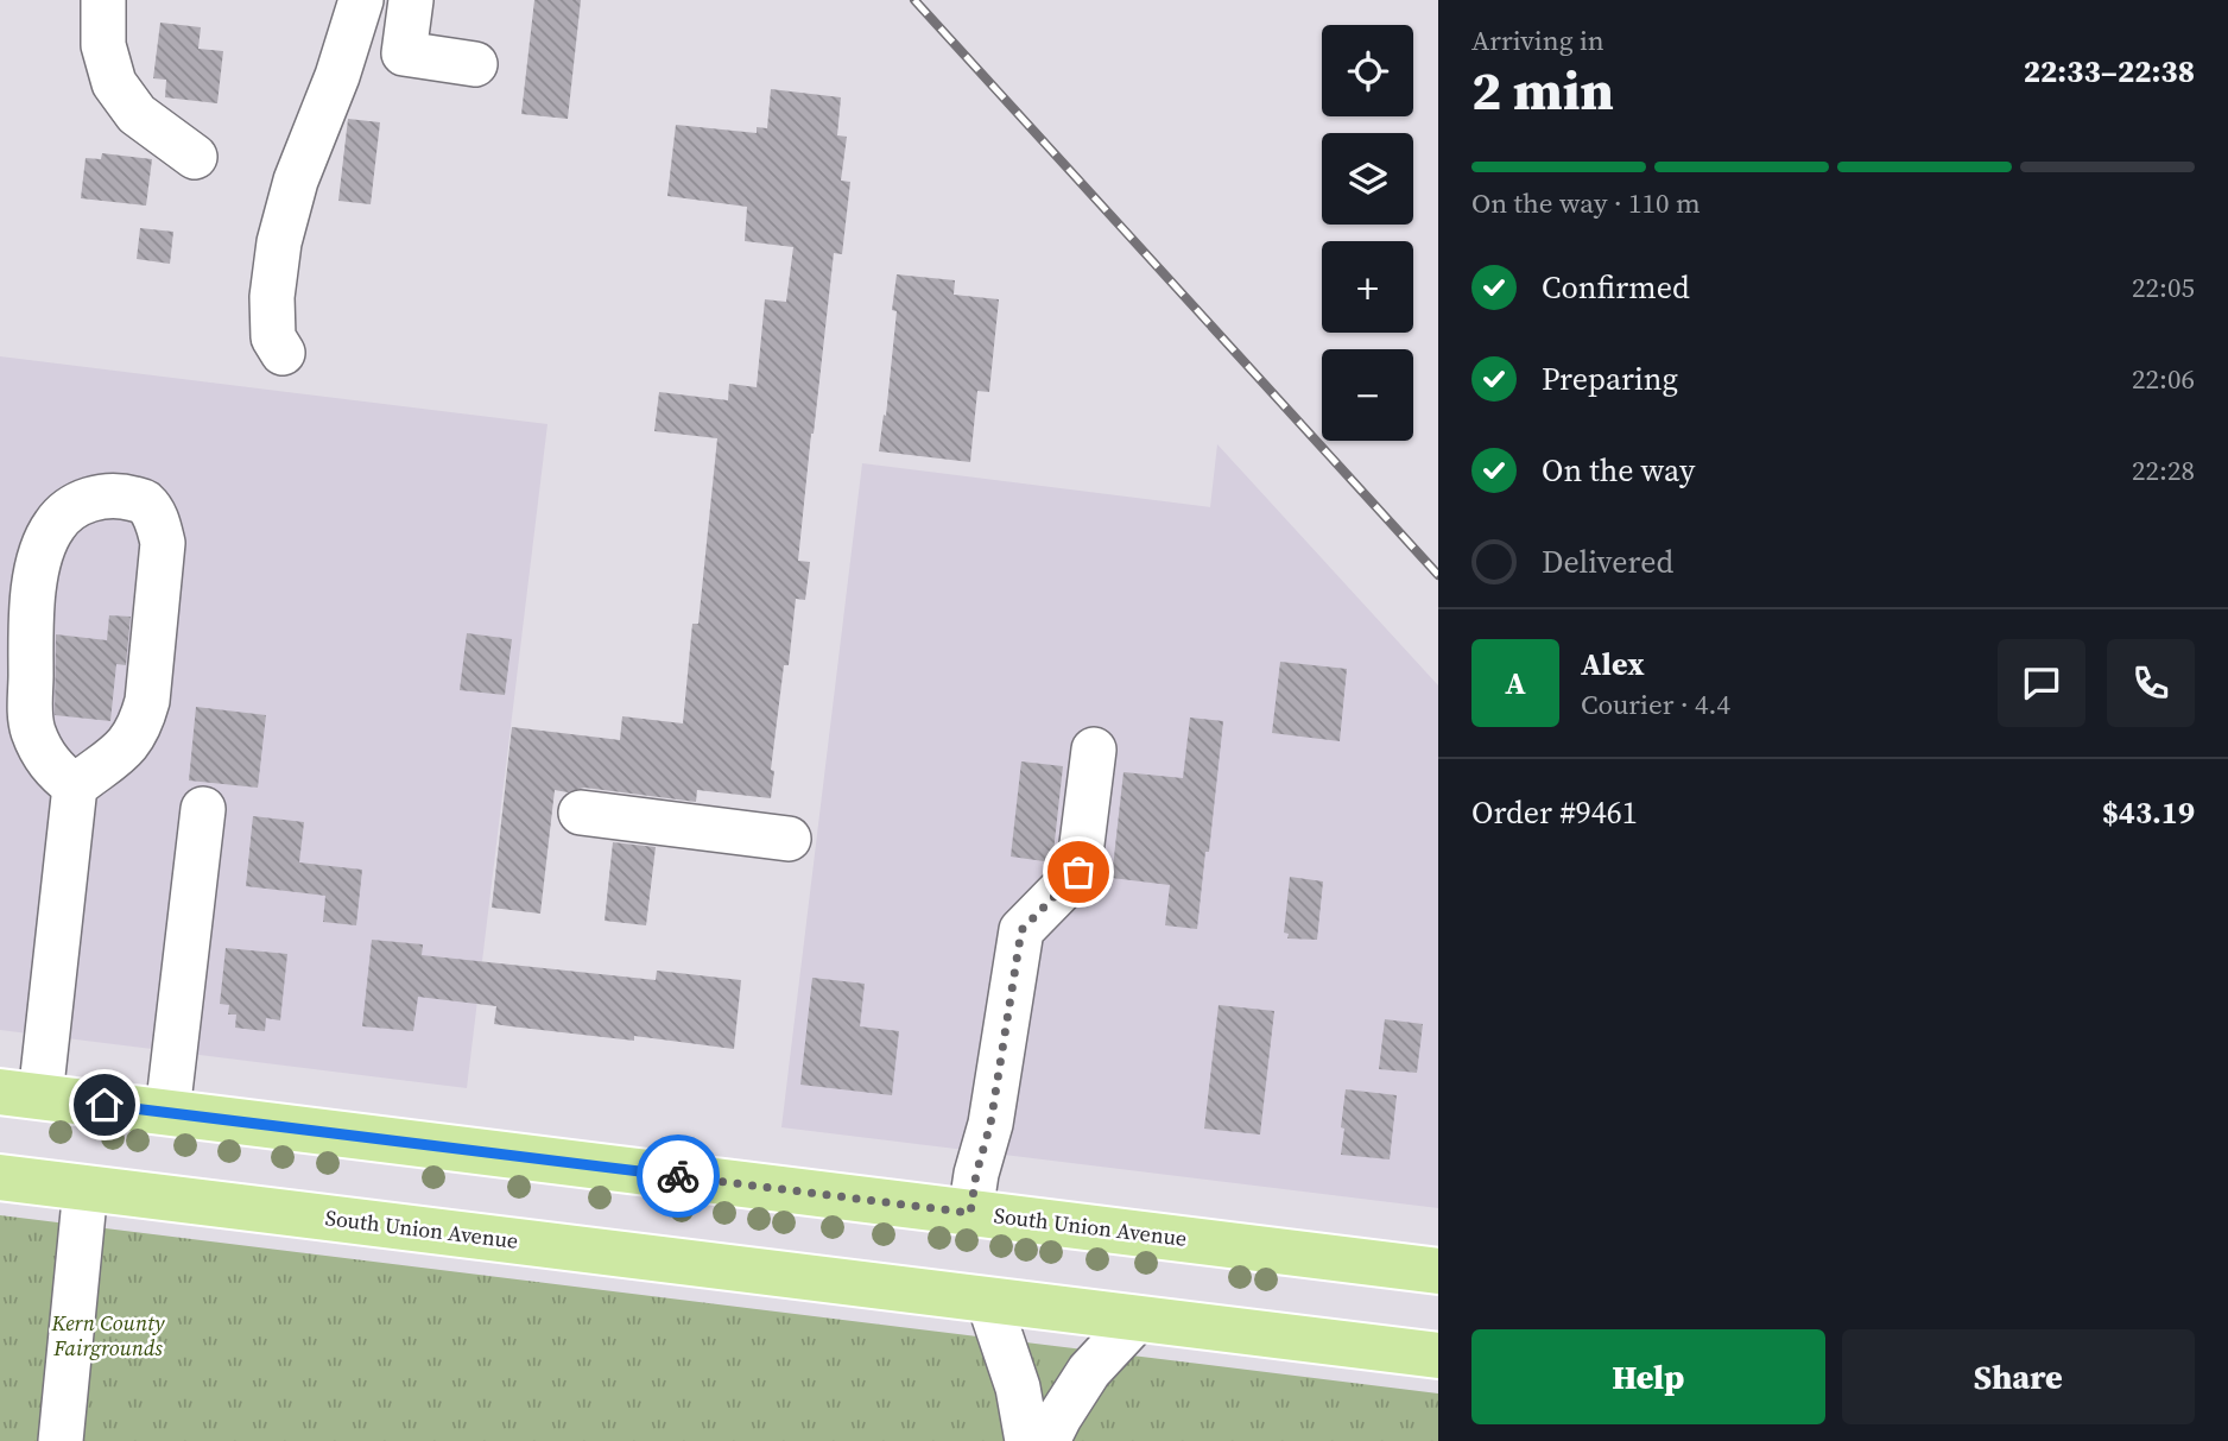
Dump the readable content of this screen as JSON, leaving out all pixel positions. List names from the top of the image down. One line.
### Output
{"streets":{"main road":["South Union Avenue"]},"parks":["Kern County Fairgrounds"],"page":{"heading":["2 min","Arriving in","22:33–22:38"],"panel":["Alex","Courier · 4.4","Order #9461","$43.19"],"map_buttons":["+","−"],"bar":"On the way · 110 m","list":[["Confirmed","22:05"],["Preparing","22:06"],["On the way","22:28"],"Delivered"],"round":"A","buttons":["Help","Share"]}}
